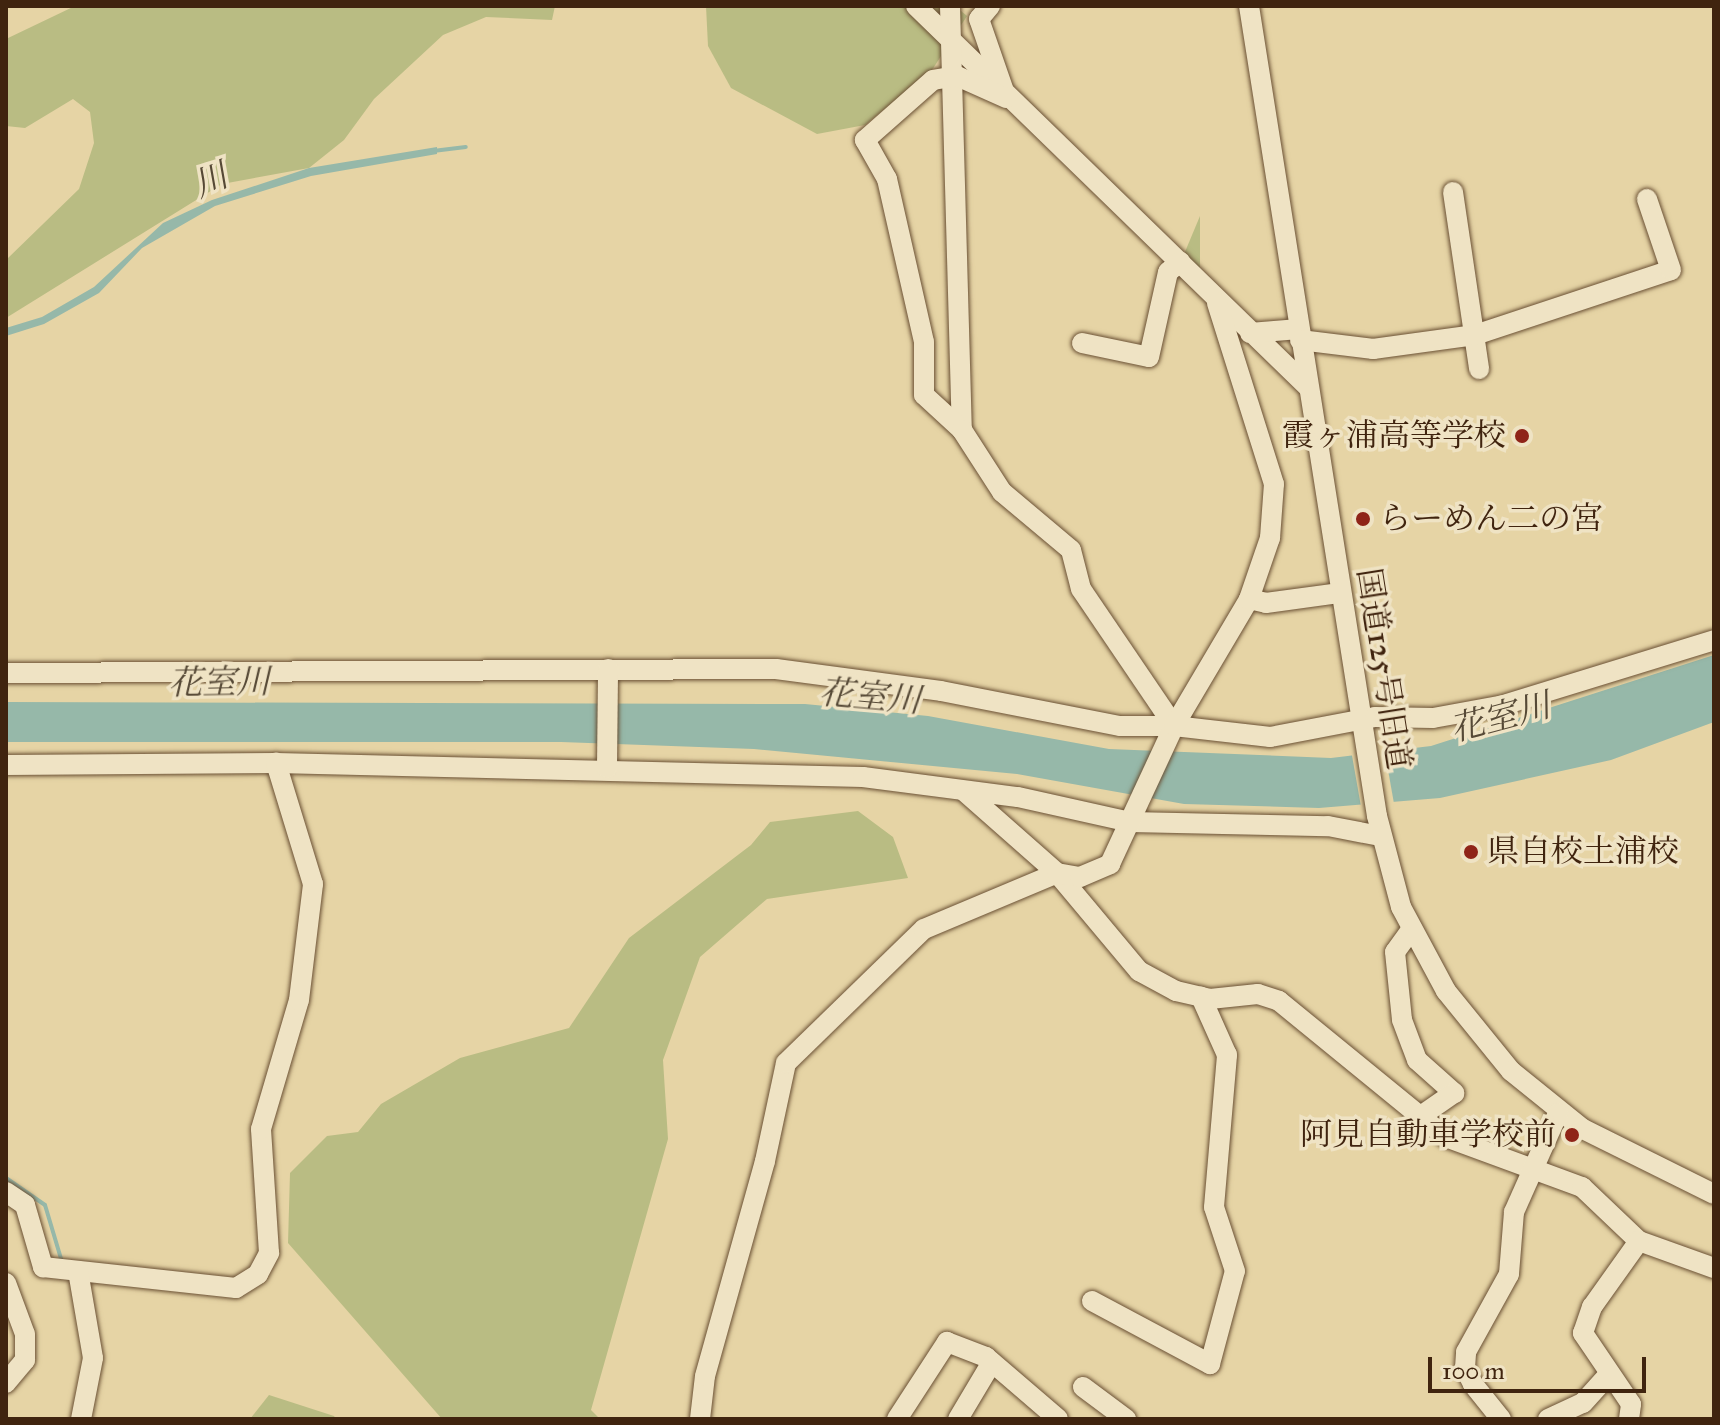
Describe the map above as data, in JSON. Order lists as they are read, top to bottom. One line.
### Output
{"streets":{"street":["国道125号旧道"]},"water":["川","花室川"],"places":["霞ヶ浦高等学校","らーめん二の宮","県自校土浦校","阿見自動車学校前"],"scale_bar":"100 m"}
